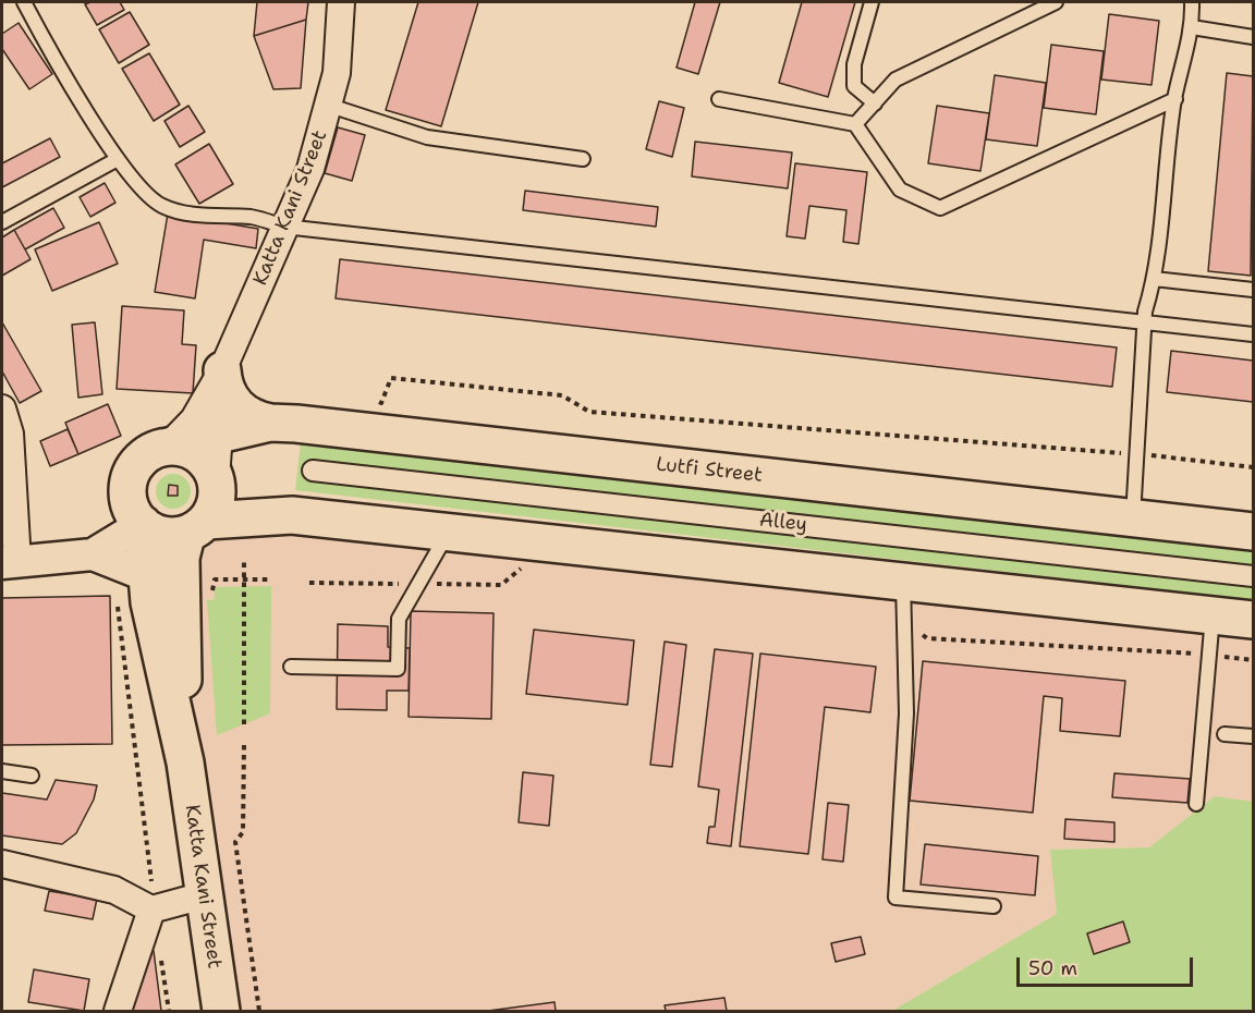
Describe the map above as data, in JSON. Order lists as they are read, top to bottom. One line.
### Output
{"streets":{"main road":["Katta Kani Street","Lutfi Street"],"street":["Alley"]},"crossings":[["Katta Kani Street","Lutfi Street"]],"scale_bar":"50 m"}
